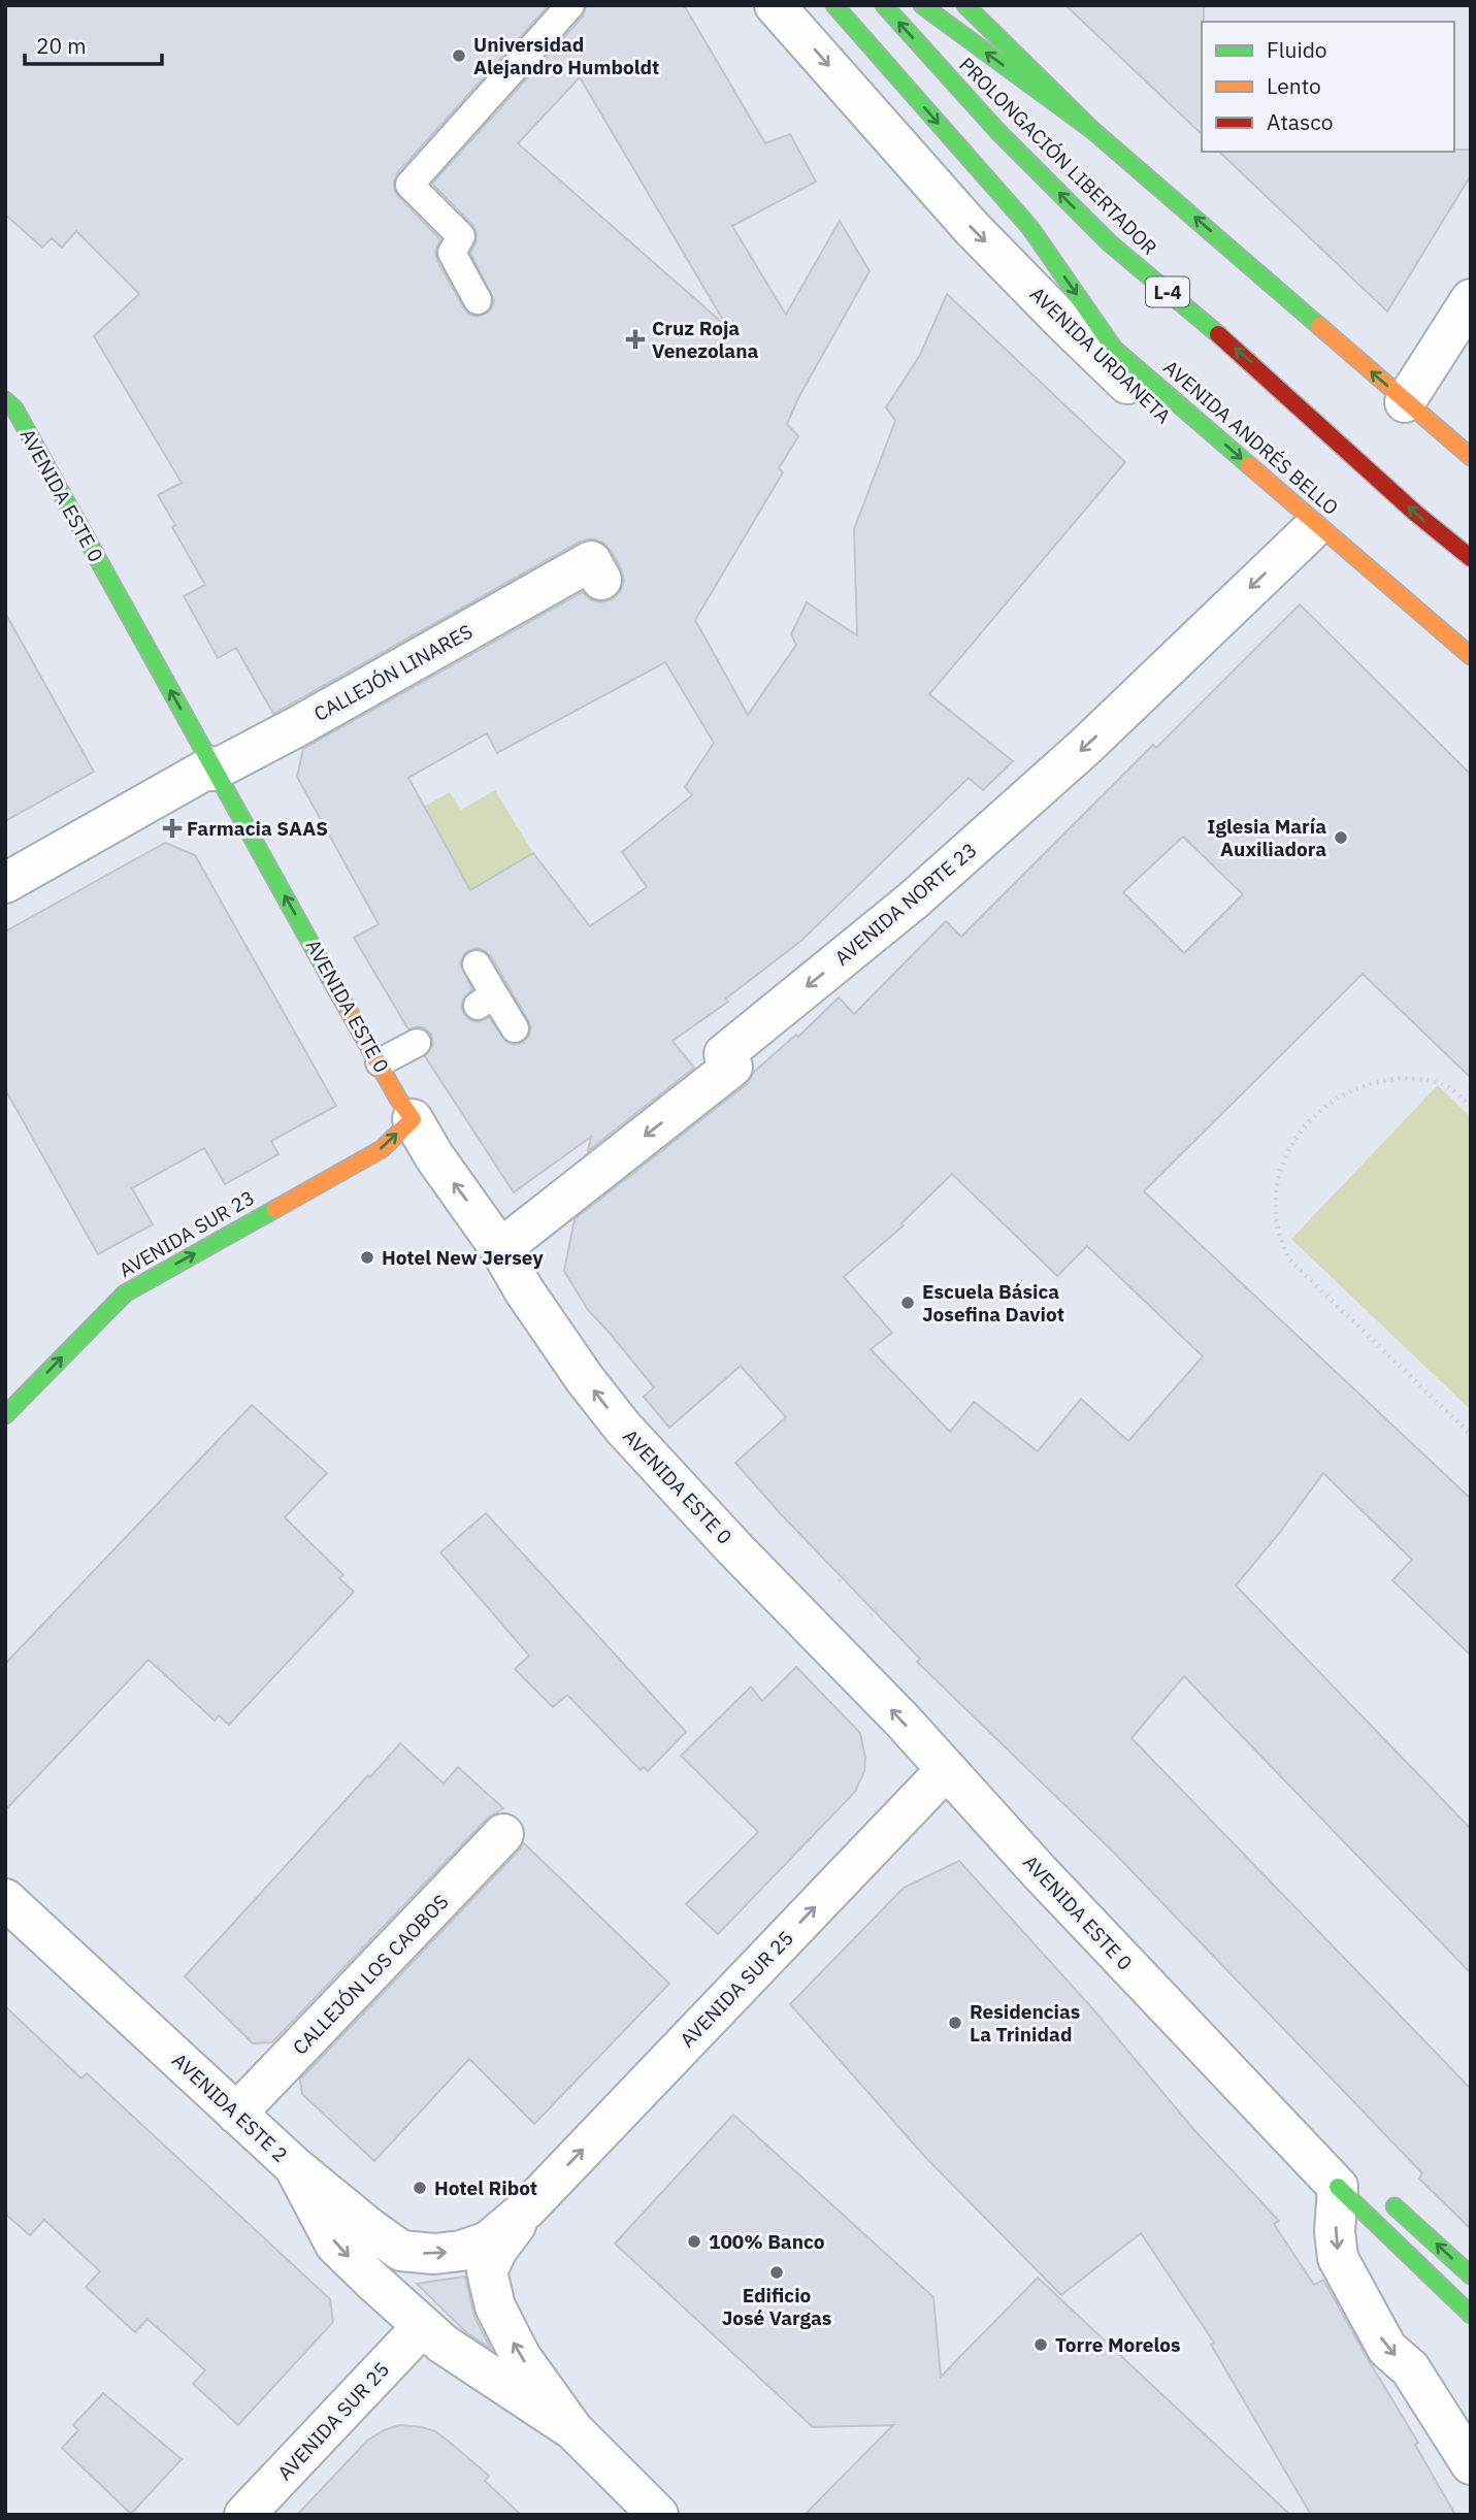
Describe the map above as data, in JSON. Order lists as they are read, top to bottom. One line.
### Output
{"streets":{"main road":["PROLONGACIÓN LIBERTADOR","L-4","AVENIDA ANDRÉS BELLO","AVENIDA ESTE 0","AVENIDA SUR 23"],"street":["AVENIDA URDANETA","CALLEJÓN LINARES","AVENIDA NORTE 23","CALLEJÓN LOS CAOBOS","AVENIDA SUR 25","AVENIDA ESTE 2"]},"crossings":[["AVENIDA URDANETA","AVENIDA ANDRÉS BELLO"],["AVENIDA URDANETA","AVENIDA NORTE 23"],["AVENIDA ESTE 0","CALLEJÓN LINARES"],["AVENIDA ESTE 0","AVENIDA NORTE 23"],["AVENIDA ESTE 0","AVENIDA SUR 23"],["AVENIDA ESTE 0","AVENIDA SUR 25"],["CALLEJÓN LOS CAOBOS","AVENIDA ESTE 2"],["AVENIDA SUR 25","AVENIDA ESTE 2"]],"one_way":["AVENIDA URDANETA","AVENIDA ESTE 0","AVENIDA NORTE 23","AVENIDA SUR 23"],"places":{"other":["Universidad Alejandro Humboldt","Iglesia María Auxiliadora","Hotel New Jersey","Escuela Básica Josefina Daviot","Residencias La Trinidad","Hotel Ribot","100% Banco","Edificio José Vargas","Torre Morelos"],"health":["Cruz Roja Venezolana","Farmacia SAAS"]},"legend":["Fluido","Lento","Atasco"],"scale_bar":"20 m"}
